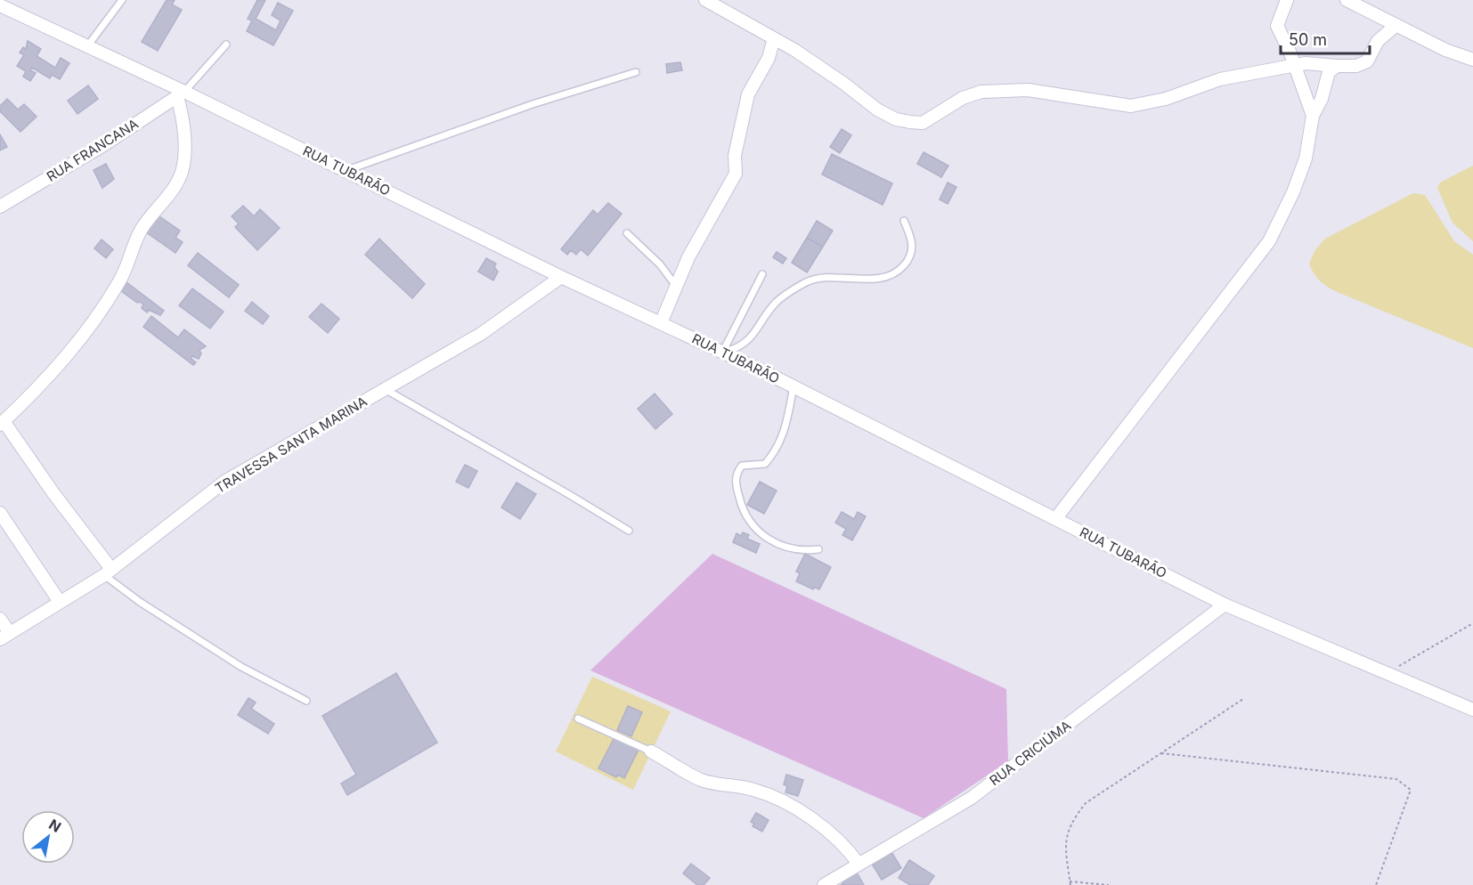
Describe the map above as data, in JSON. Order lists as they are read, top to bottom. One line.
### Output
{"streets":{"street":["RUA FRANCANA","RUA TUBARÃO","TRAVESSA SANTA MARINA","RUA CRICIÚMA"]},"crossings":[["RUA FRANCANA","RUA TUBARÃO"],["RUA TUBARÃO","TRAVESSA SANTA MARINA"],["RUA TUBARÃO","RUA CRICIÚMA"]],"scale_bar":"50 m","north":"top right"}
